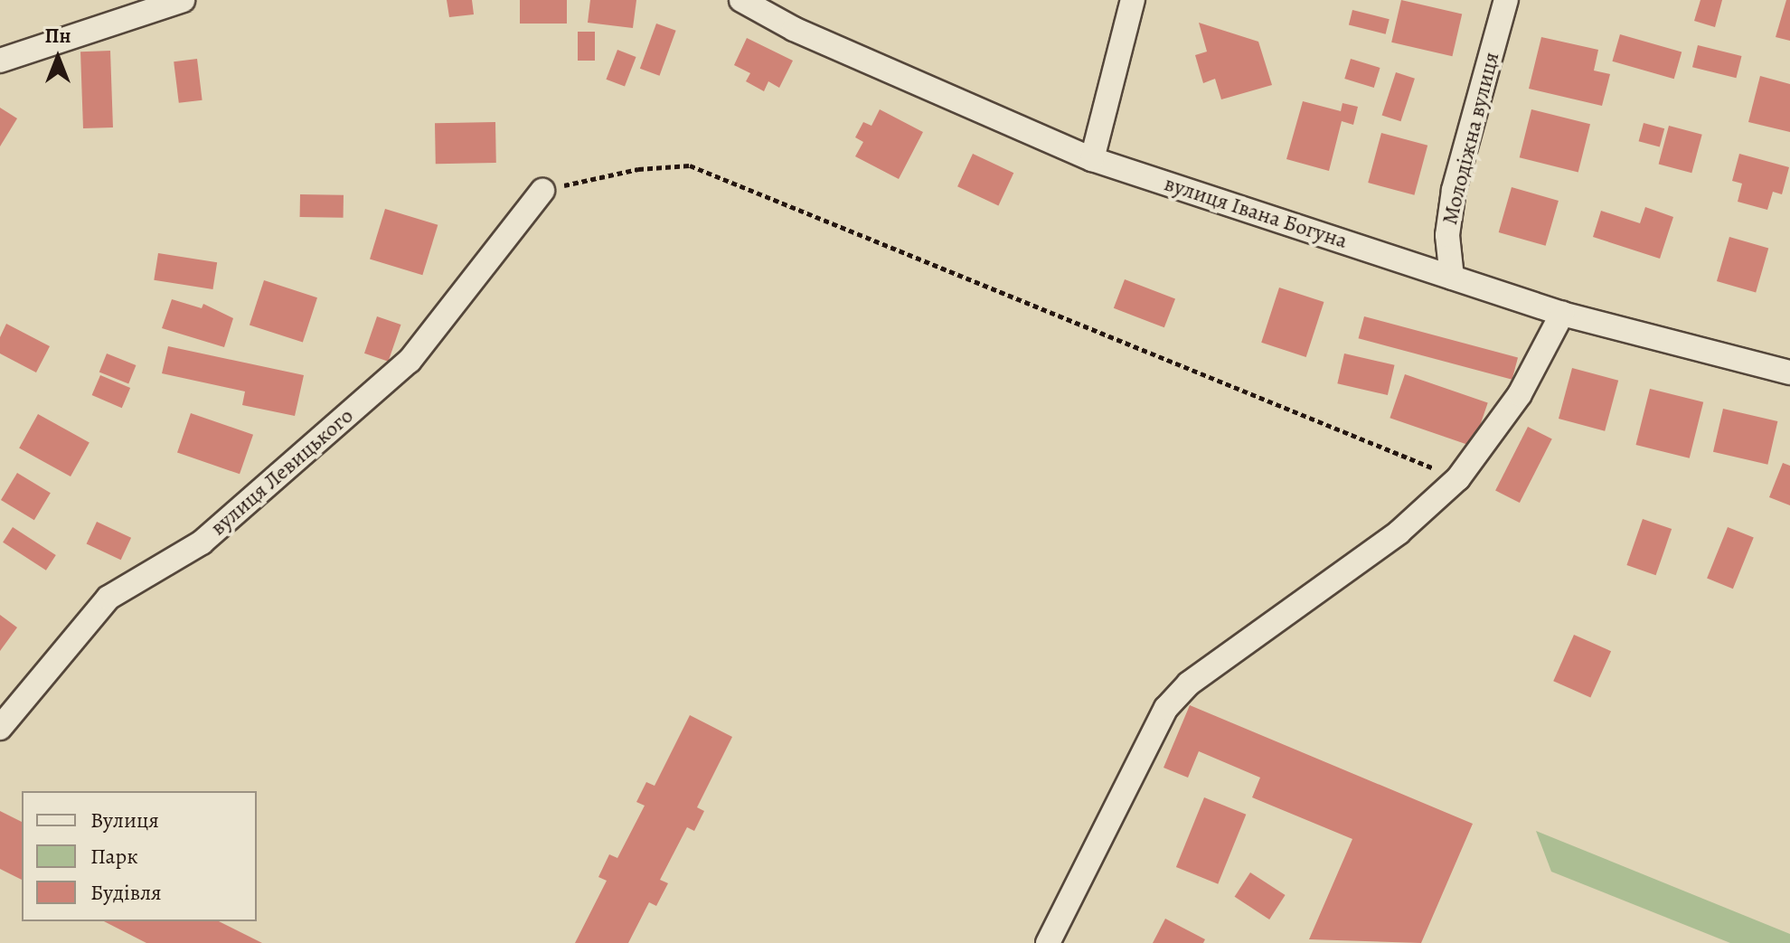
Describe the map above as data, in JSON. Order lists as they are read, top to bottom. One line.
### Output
{"streets":{"street":["Молодіжна вулиця","вулиця Івана Богуна","вулиця Левицького"]},"crossings":[["Молодіжна вулиця","вулиця Івана Богуна"]],"legend":["Вулиця","Парк","Будівля"],"north":"top"}
